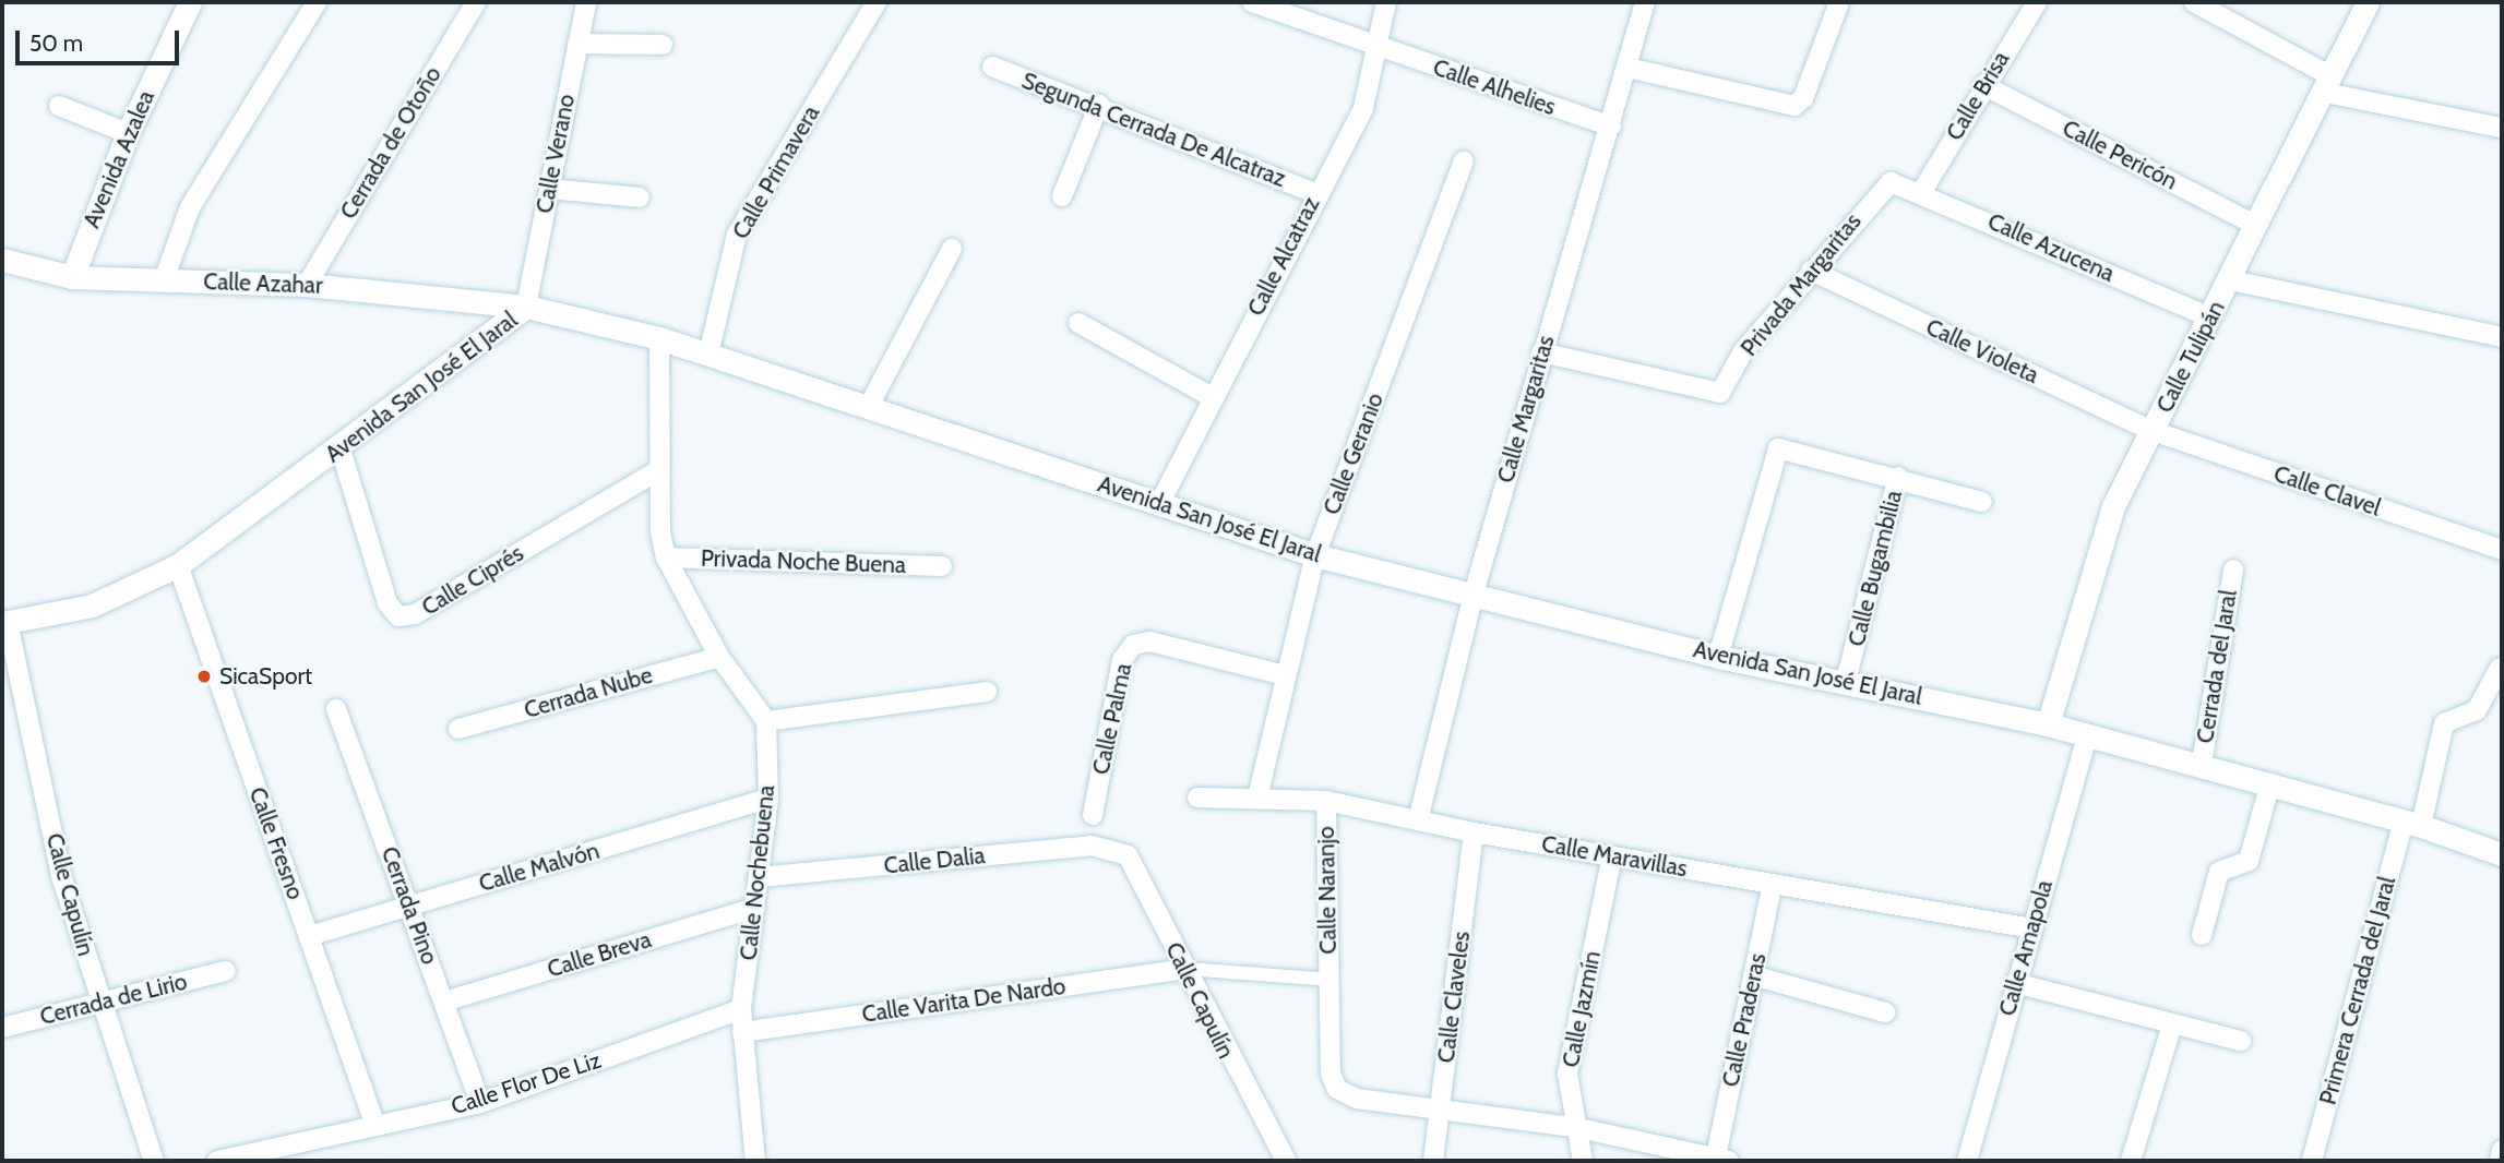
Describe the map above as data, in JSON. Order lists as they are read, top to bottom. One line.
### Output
{"streets":{"street":["Calle Alhelies","Calle Brisa","Segunda Cerrada De Alcatraz","Cerrada de Otoño","Calle Verano","Calle Pericón","Avenida Azalea","Calle Primavera","Calle Azucena","Calle Alcatraz","Calle Azahar","Privada Margaritas","Calle Violeta","Calle Tulipán","Avenida San José El Jaral","Calle Margaritas","Calle Geranio","Calle Clavel","Privada Noche Buena","Calle Bugambilia","Calle Ciprés","Cerrada del Jaral","Cerrada Nube","Calle Palma","Calle Fresno","Calle Maravillas","Calle Dalia","Calle Malvón","Calle Nochebuena","Calle Naranjo","Calle Capulín","Cerrada Pino","Calle Amapola","Calle Breva","Primera Cerrada del Jaral","Calle Claveles","Cerrada de Lirio","Calle Varita De Nardo","Calle Jazmín","Calle Praderas","Calle Flor De Liz"]},"crossings":[["Calle Alhelies","Calle Alcatraz"],["Calle Alhelies","Calle Margaritas"],["Calle Brisa","Calle Pericón"],["Calle Brisa","Calle Azucena"],["Segunda Cerrada De Alcatraz","Calle Alcatraz"],["Cerrada de Otoño","Calle Azahar"],["Calle Verano","Calle Azahar"],["Calle Verano","Avenida San José El Jaral"],["Calle Pericón","Calle Tulipán"],["Avenida Azalea","Calle Azahar"],["Calle Primavera","Avenida San José El Jaral"],["Calle Azucena","Privada Margaritas"],["Calle Azucena","Calle Tulipán"],["Calle Alcatraz","Avenida San José El Jaral"],["Calle Azahar","Avenida San José El Jaral"],["Privada Margaritas","Calle Violeta"],["Privada Margaritas","Calle Margaritas"],["Calle Violeta","Calle Tulipán"],["Calle Violeta","Calle Clavel"],["Calle Tulipán","Avenida San José El Jaral"],["Calle Tulipán","Calle Clavel"],["Avenida San José El Jaral","Calle Margaritas"],["Avenida San José El Jaral","Calle Geranio"],["Avenida San José El Jaral","Calle Bugambilia"],["Avenida San José El Jaral","Calle Ciprés"],["Avenida San José El Jaral","Cerrada del Jaral"],["Avenida San José El Jaral","Calle Fresno"],["Avenida San José El Jaral","Calle Capulín"],["Avenida San José El Jaral","Calle Amapola"],["Avenida San José El Jaral","Primera Cerrada del Jaral"],["Calle Margaritas","Calle Maravillas"],["Calle Geranio","Calle Palma"],["Calle Geranio","Calle Maravillas"],["Calle Fresno","Calle Malvón"],["Calle Fresno","Calle Flor De Liz"],["Calle Maravillas","Calle Naranjo"],["Calle Maravillas","Calle Amapola"],["Calle Maravillas","Calle Claveles"],["Calle Maravillas","Calle Jazmín"],["Calle Maravillas","Calle Praderas"],["Calle Dalia","Calle Nochebuena"],["Calle Dalia","Calle Capulín"],["Calle Malvón","Calle Nochebuena"],["Calle Malvón","Cerrada Pino"],["Calle Nochebuena","Calle Breva"],["Calle Nochebuena","Calle Varita De Nardo"],["Calle Nochebuena","Calle Flor De Liz"],["Calle Naranjo","Calle Capulín"],["Calle Naranjo","Calle Claveles"],["Calle Naranjo","Calle Varita De Nardo"],["Calle Capulín","Cerrada de Lirio"],["Calle Capulín","Calle Varita De Nardo"],["Cerrada Pino","Calle Breva"],["Cerrada Pino","Calle Flor De Liz"]],"places":["SicaSport"],"scale_bar":"50 m"}
